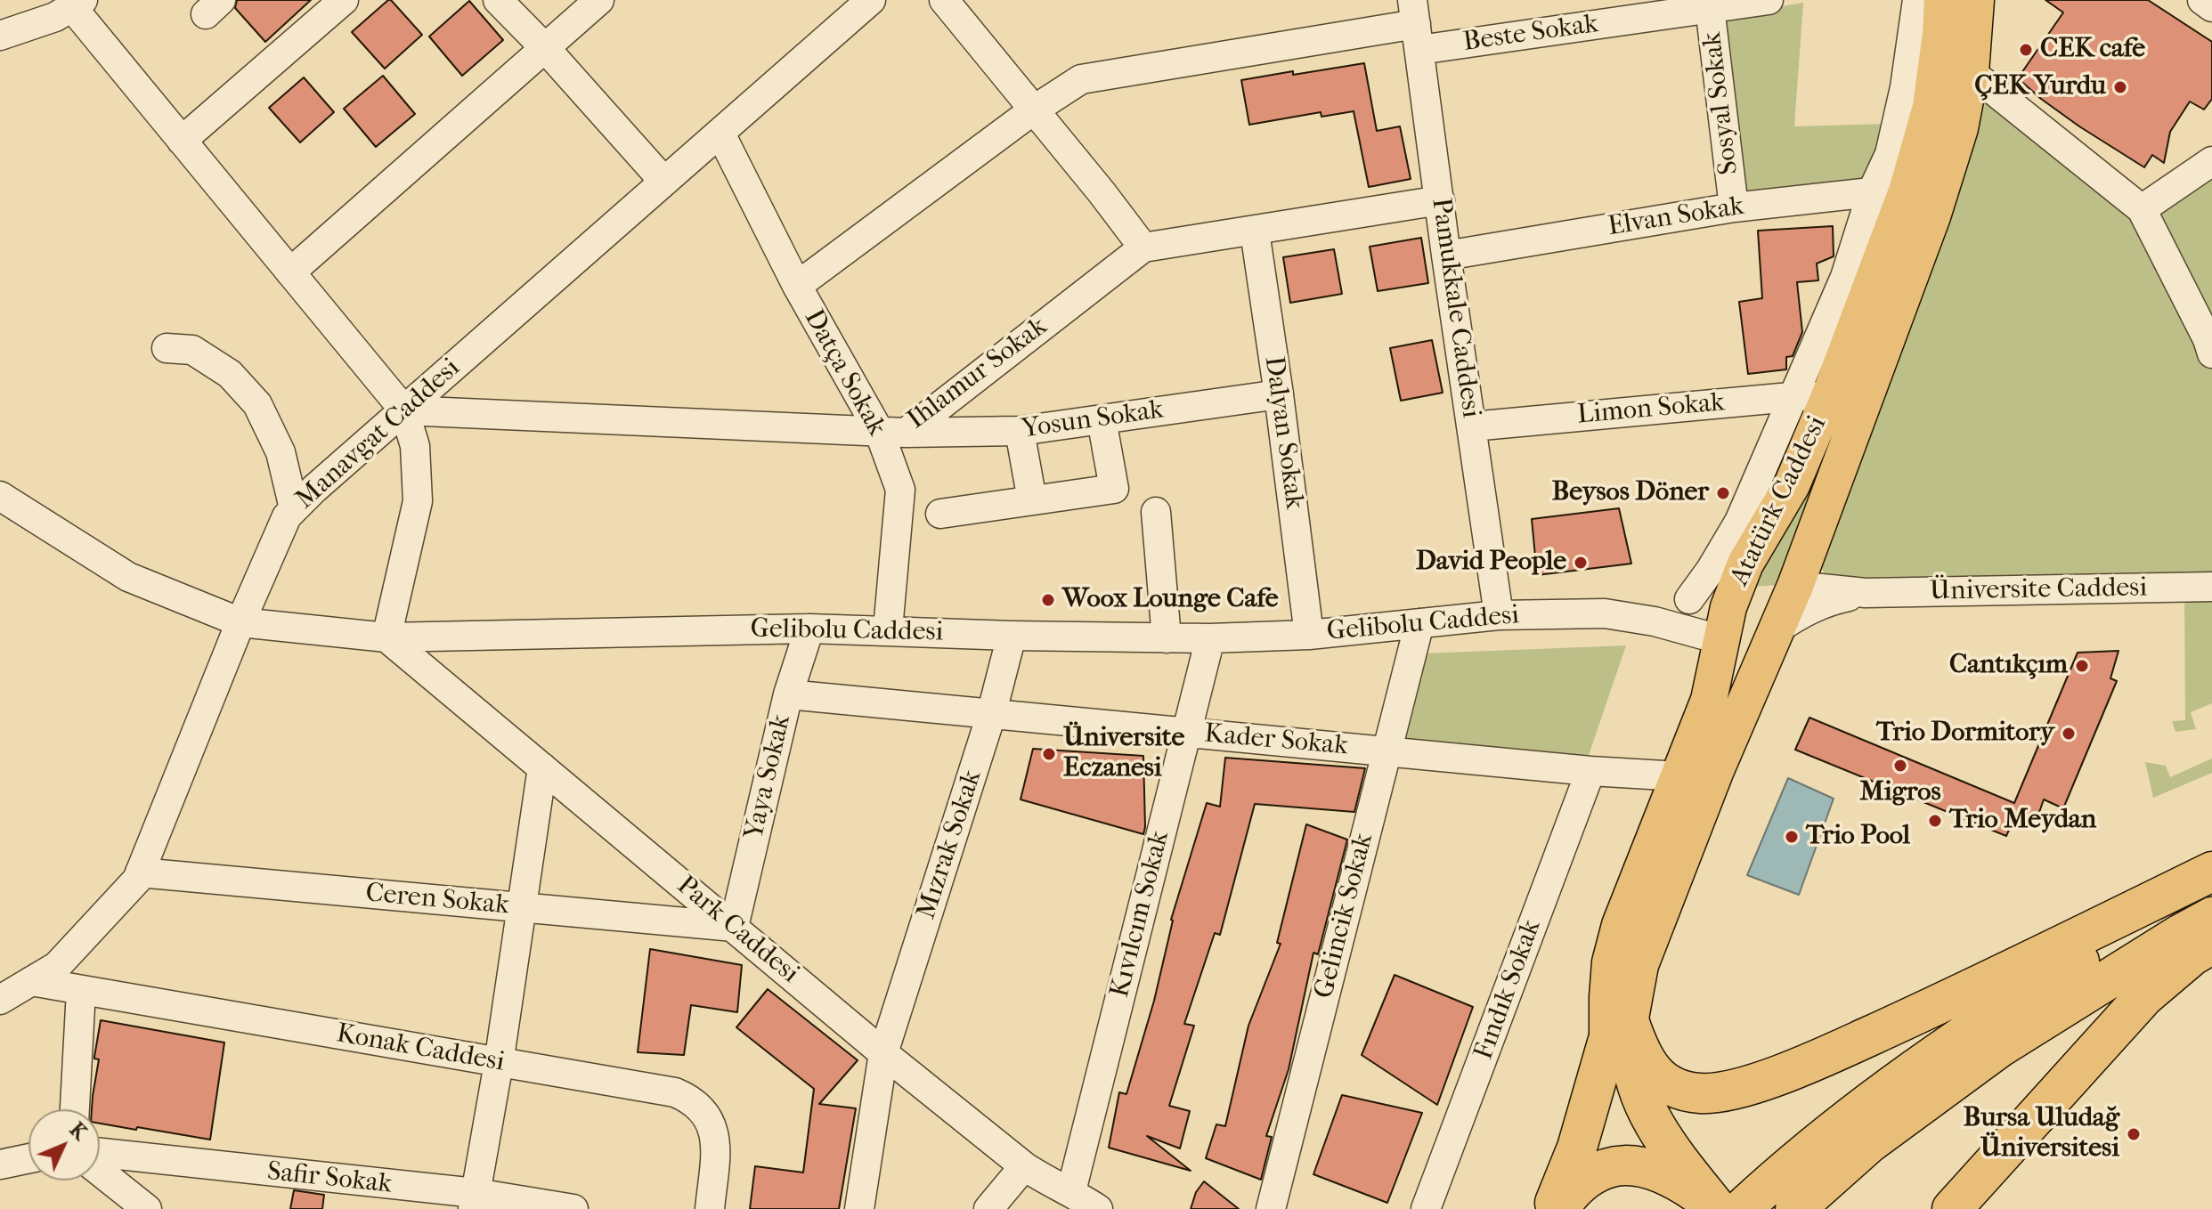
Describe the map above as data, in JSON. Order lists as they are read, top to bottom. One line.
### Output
{"streets":{"main road":["Atatürk Caddesi"],"street":["Beste Sokak","Sosyal Sokak","Elvan Sokak","Pamukkale Caddesi","Datça Sokak","Ihlamur Sokak","Limon Sokak","Yosun Sokak","Dalyan Sokak","Manavgat Caddesi","Üniversite Caddesi","Gelibolu Caddesi","Kader Sokak","Yaya Sokak","Mızrak Sokak","Ceren Sokak","Kıvılcım Sokak","Gelincik Sokak","Park Caddesi","Fındık Sokak","Konak Caddesi","Safir Sokak"]},"crossings":[["Beste Sokak","Sosyal Sokak"],["Beste Sokak","Pamukkale Caddesi"],["Beste Sokak","Datça Sokak"],["Sosyal Sokak","Elvan Sokak"],["Elvan Sokak","Pamukkale Caddesi"],["Elvan Sokak","Atatürk Caddesi"],["Pamukkale Caddesi","Ihlamur Sokak"],["Pamukkale Caddesi","Limon Sokak"],["Pamukkale Caddesi","Gelibolu Caddesi"],["Datça Sokak","Ihlamur Sokak"],["Datça Sokak","Yosun Sokak"],["Datça Sokak","Manavgat Caddesi"],["Datça Sokak","Gelibolu Caddesi"],["Ihlamur Sokak","Yosun Sokak"],["Ihlamur Sokak","Dalyan Sokak"],["Ihlamur Sokak","Manavgat Caddesi"],["Limon Sokak","Atatürk Caddesi"],["Yosun Sokak","Dalyan Sokak"],["Dalyan Sokak","Gelibolu Caddesi"],["Manavgat Caddesi","Gelibolu Caddesi"],["Manavgat Caddesi","Ceren Sokak"],["Manavgat Caddesi","Konak Caddesi"],["Atatürk Caddesi","Gelibolu Caddesi"],["Atatürk Caddesi","Kader Sokak"],["Gelibolu Caddesi","Yaya Sokak"],["Gelibolu Caddesi","Mızrak Sokak"],["Gelibolu Caddesi","Kıvılcım Sokak"],["Gelibolu Caddesi","Gelincik Sokak"],["Gelibolu Caddesi","Park Caddesi"],["Kader Sokak","Yaya Sokak"],["Kader Sokak","Mızrak Sokak"],["Kader Sokak","Kıvılcım Sokak"],["Kader Sokak","Gelincik Sokak"],["Kader Sokak","Fındık Sokak"],["Yaya Sokak","Ceren Sokak"],["Yaya Sokak","Park Caddesi"],["Mızrak Sokak","Park Caddesi"],["Ceren Sokak","Park Caddesi"],["Kıvılcım Sokak","Park Caddesi"]],"places":["CEK cafe","ÇEK Yurdu","Beysos Döner","David People","Woox Lounge Cafe","Cantıkçım","Trio Dormitory","Üniversite Eczanesi","Migros","Trio Meydan","Trio Pool","Bursa Uludağ Üniversitesi"],"north":"top right"}
